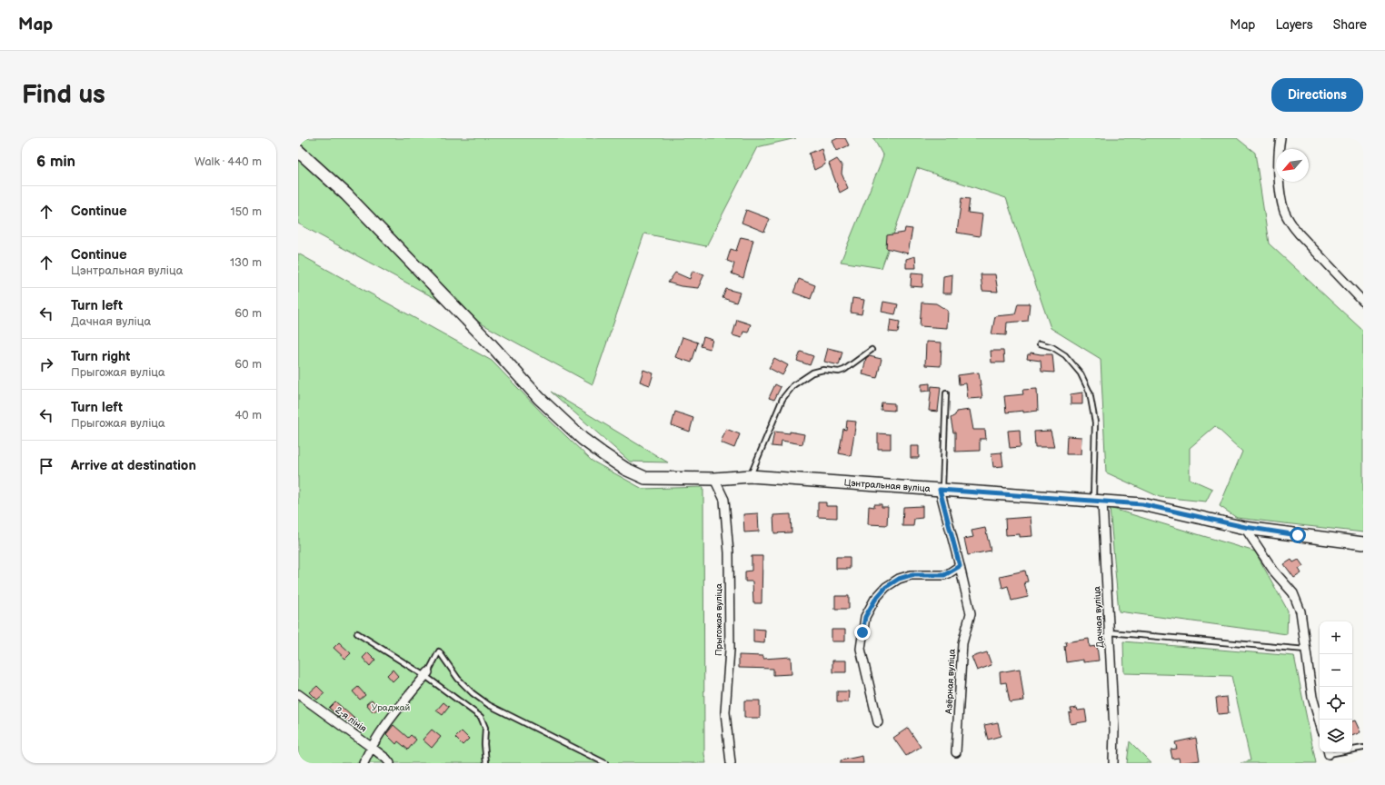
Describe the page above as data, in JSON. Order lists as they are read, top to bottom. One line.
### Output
{"streets":{"street":["Цэнтральная вуліца","Дачная вуліца","Прыгожая вуліца","Азёрная вуліца","2-я лінія"]},"crossings":[["Цэнтральная вуліца","Дачная вуліца"],["Цэнтральная вуліца","Прыгожая вуліца"]],"parks":["Ураджай"],"north":"bottom left","page":{"header":"Map","nav":["Map","Layers","Share"],"buttons":"Directions","title":"Find us","heading":["6 min","Walk · 440 m"],"list":[["Continue","150 m"],["Continue","Цэнтральная вуліца","130 m"],["Turn left","Дачная вуліца","60 m"],["Turn right","Прыгожая вуліца","60 m"],["Turn left","Прыгожая вуліца","40 m"],"Arrive at destination"],"map_buttons":["+","−"]}}
